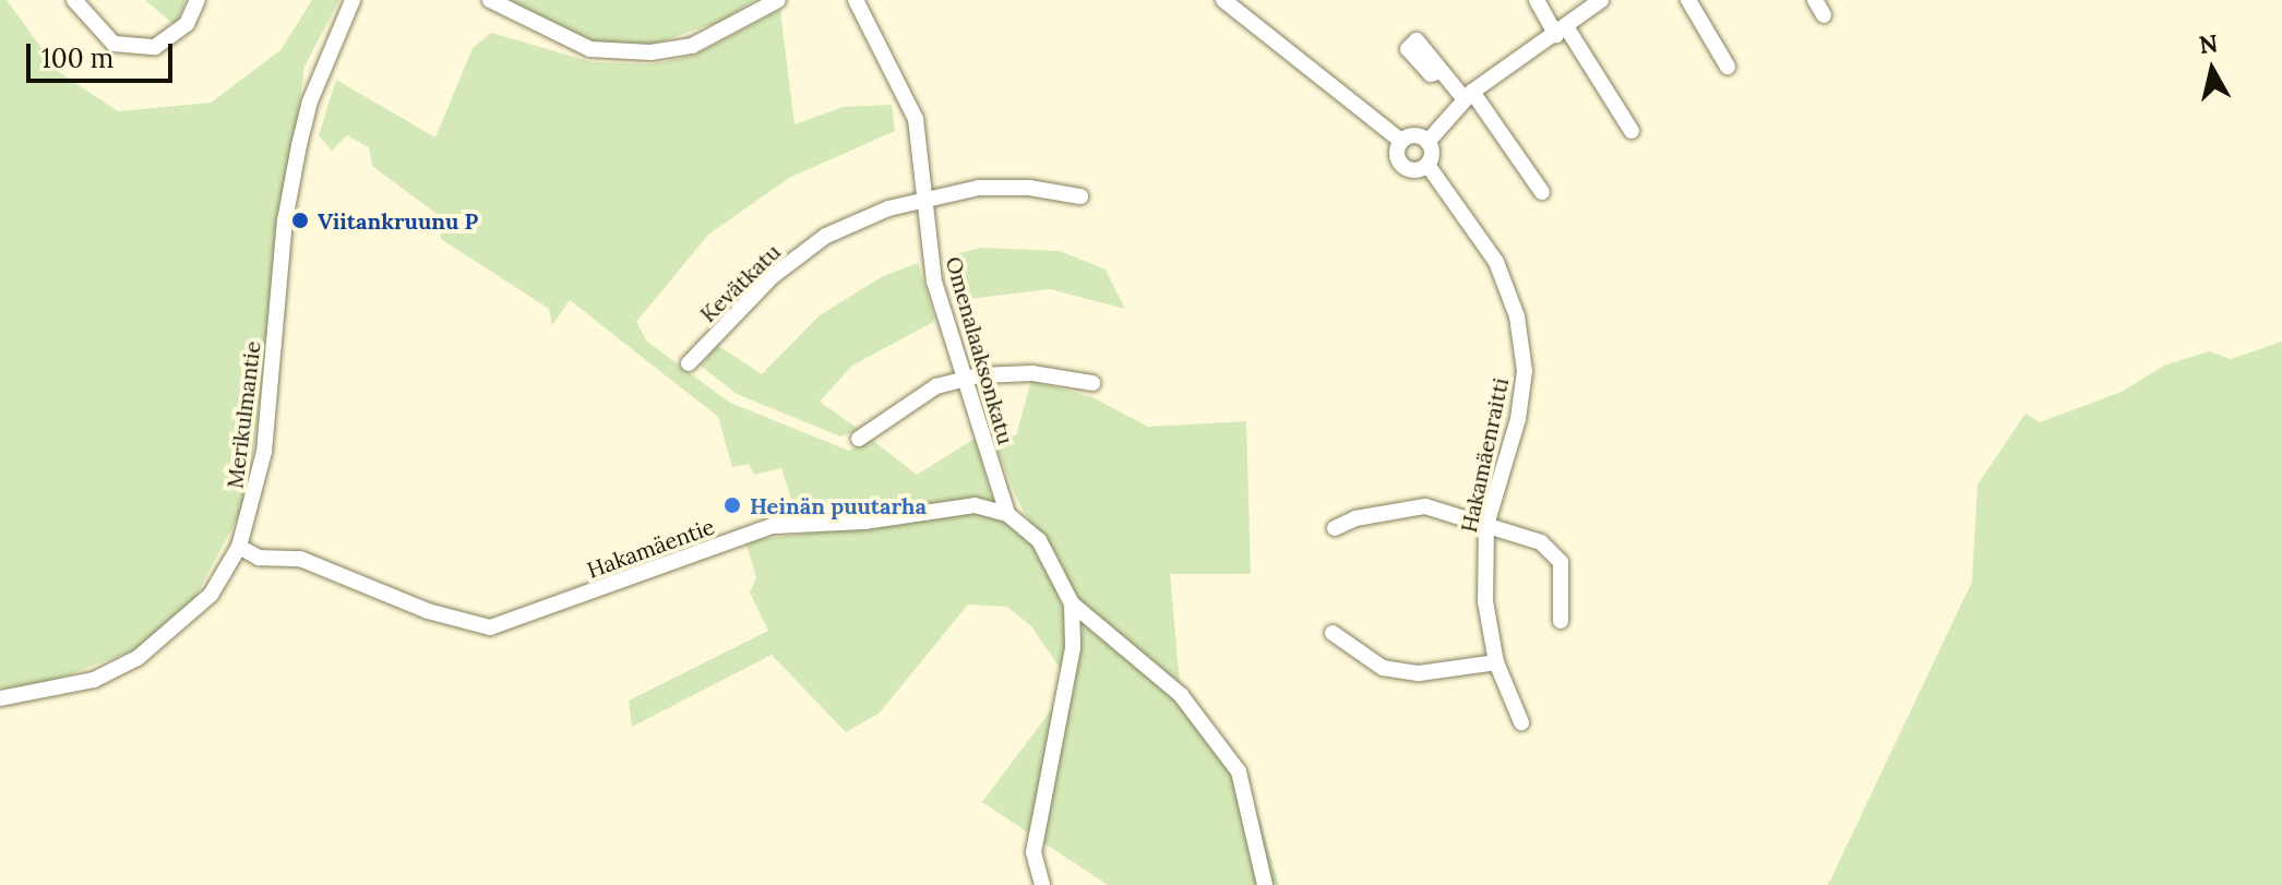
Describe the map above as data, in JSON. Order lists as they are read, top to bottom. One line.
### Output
{"streets":{"street":["Kevätkatu","Omenalaaksonkatu","Merikulmantie","Hakamäenraitti","Hakamäentie"]},"crossings":[["Kevätkatu","Omenalaaksonkatu"],["Omenalaaksonkatu","Hakamäentie"],["Merikulmantie","Hakamäentie"]],"places":["Viitankruunu P","Heinän puutarha"],"scale_bar":"100 m","north":"top"}
